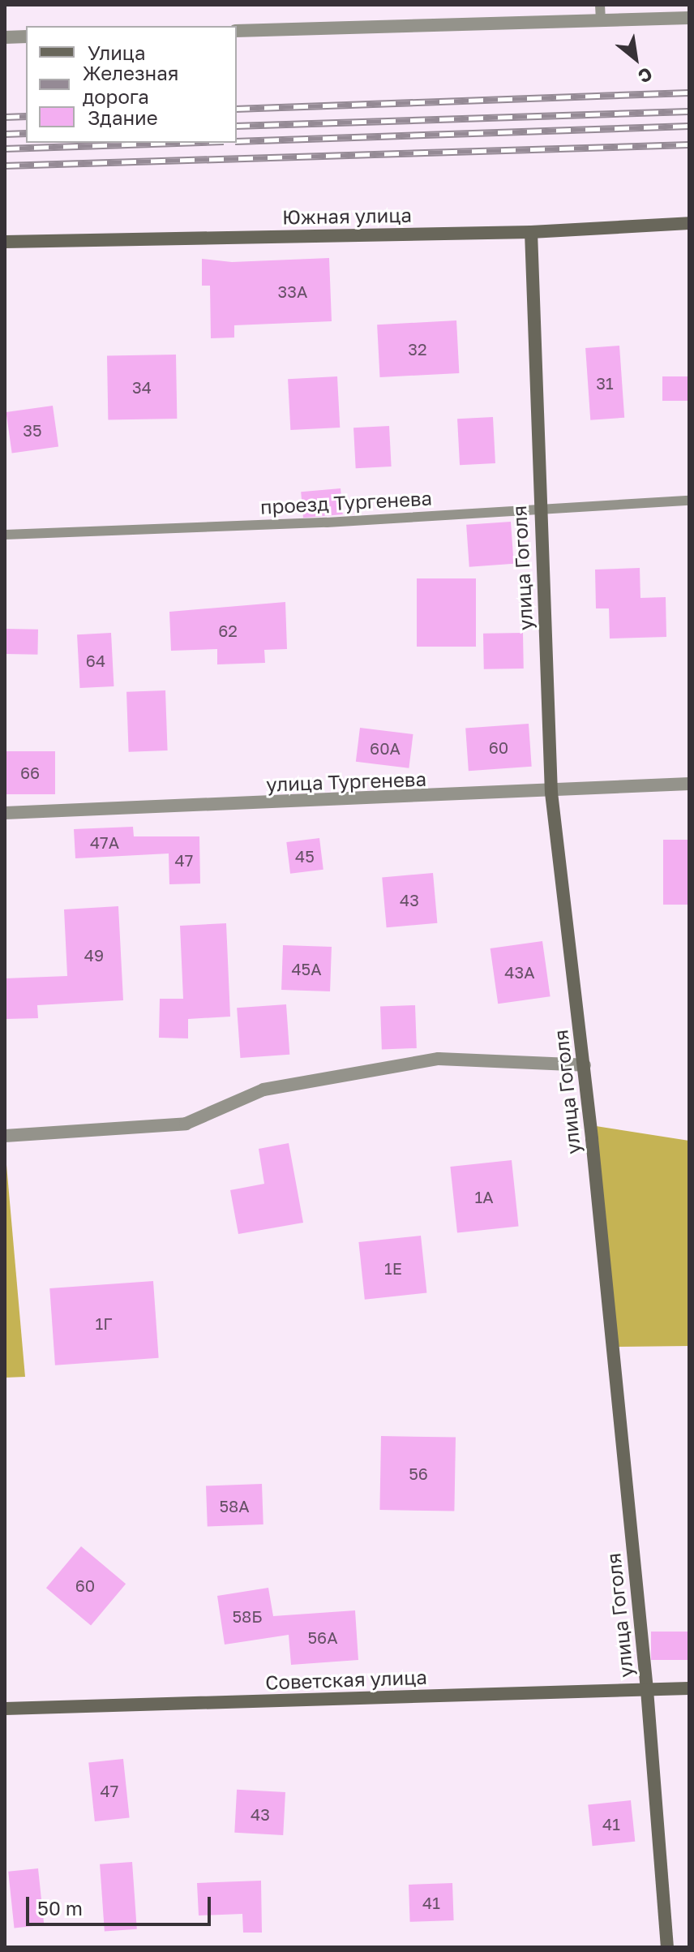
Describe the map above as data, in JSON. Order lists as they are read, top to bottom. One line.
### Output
{"streets":{"street":["Южная улица","улица Гоголя","улица Тургенева","Советская улица"],"lane":["проезд Тургенева"]},"crossings":[["Южная улица","улица Гоголя"],["проезд Тургенева","улица Гоголя"],["улица Гоголя","улица Тургенева"],["улица Гоголя","Советская улица"]],"house_numbers":["33А","32","31","34","35","62","64","60","60А","66","47А","45","47","43","49","45А","43А","1А","1Е","1Г","56","58А","60","58Б","56А","47","43","41","41"],"legend":["Улица","Железная дорога","Здание"],"scale_bar":"50 m","north":"bottom right"}
